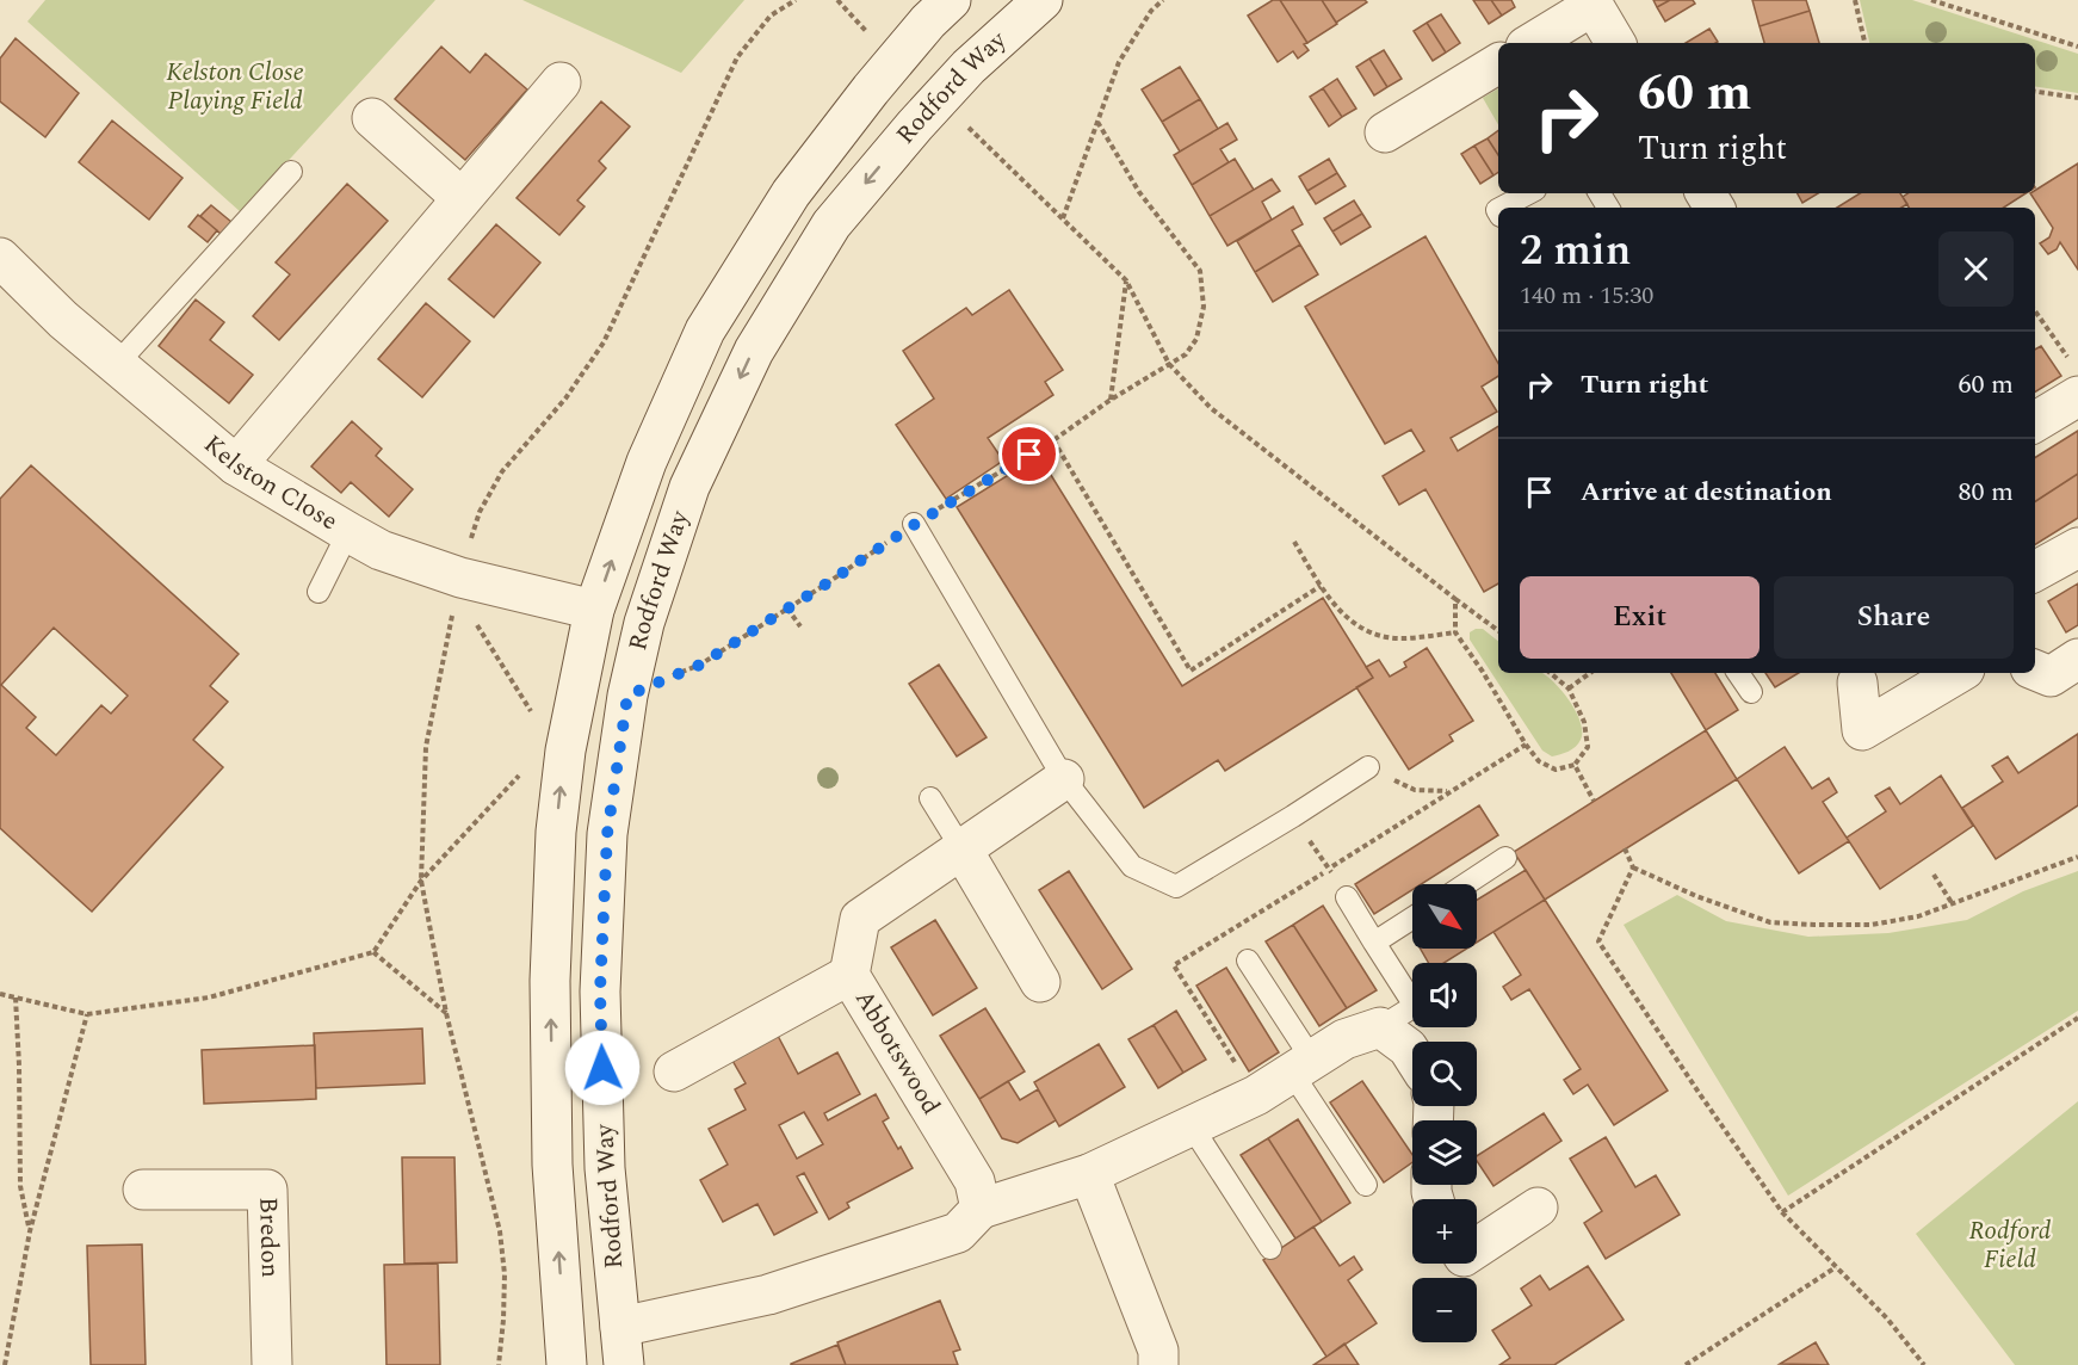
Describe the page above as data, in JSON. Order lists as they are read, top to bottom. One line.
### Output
{"streets":{"street":["Rodford Way","Kelston Close","Abbotswood","Bredon"]},"crossings":[["Rodford Way","Kelston Close"]],"parks":["Kelston Close Playing Field","Rodford Field"],"north":"bottom right","page":{"turn":["60 m","Turn right"],"heading":["2 min","140 m · 15:30"],"list":[{"name":"Turn right","value":"60 m"},{"name":"Arrive at destination","value":"80 m"}],"buttons":["Exit","Share"],"map_buttons":["+","−"]}}
